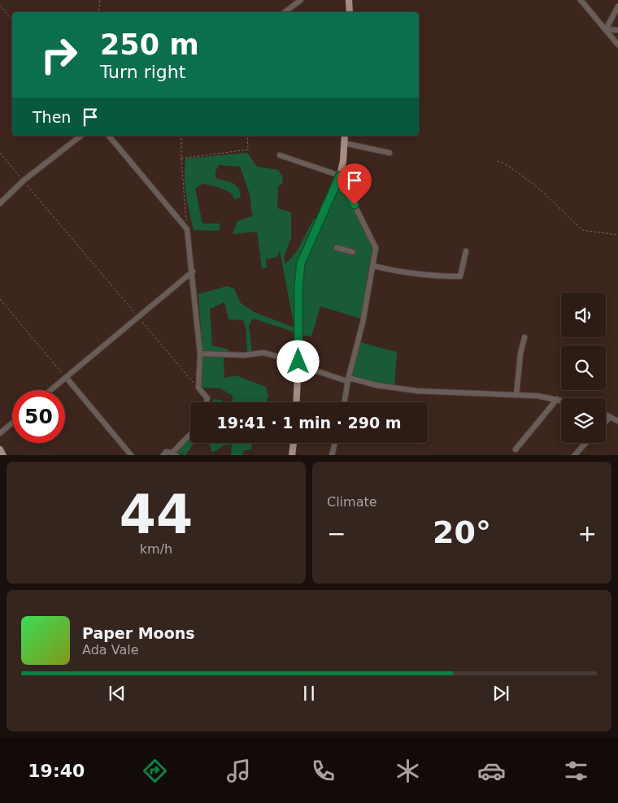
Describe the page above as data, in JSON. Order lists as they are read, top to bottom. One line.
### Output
{"page":{"turn":["250 m","Turn right"],"then":"Then","limit":"50","trip":"19:41 · 1 min · 290 m","tile":[["44","km/h"],"Climate"],"heat":["−","20°","+"],"song":["Paper Moons","Ada Vale"],"tabs":"19:40"}}
